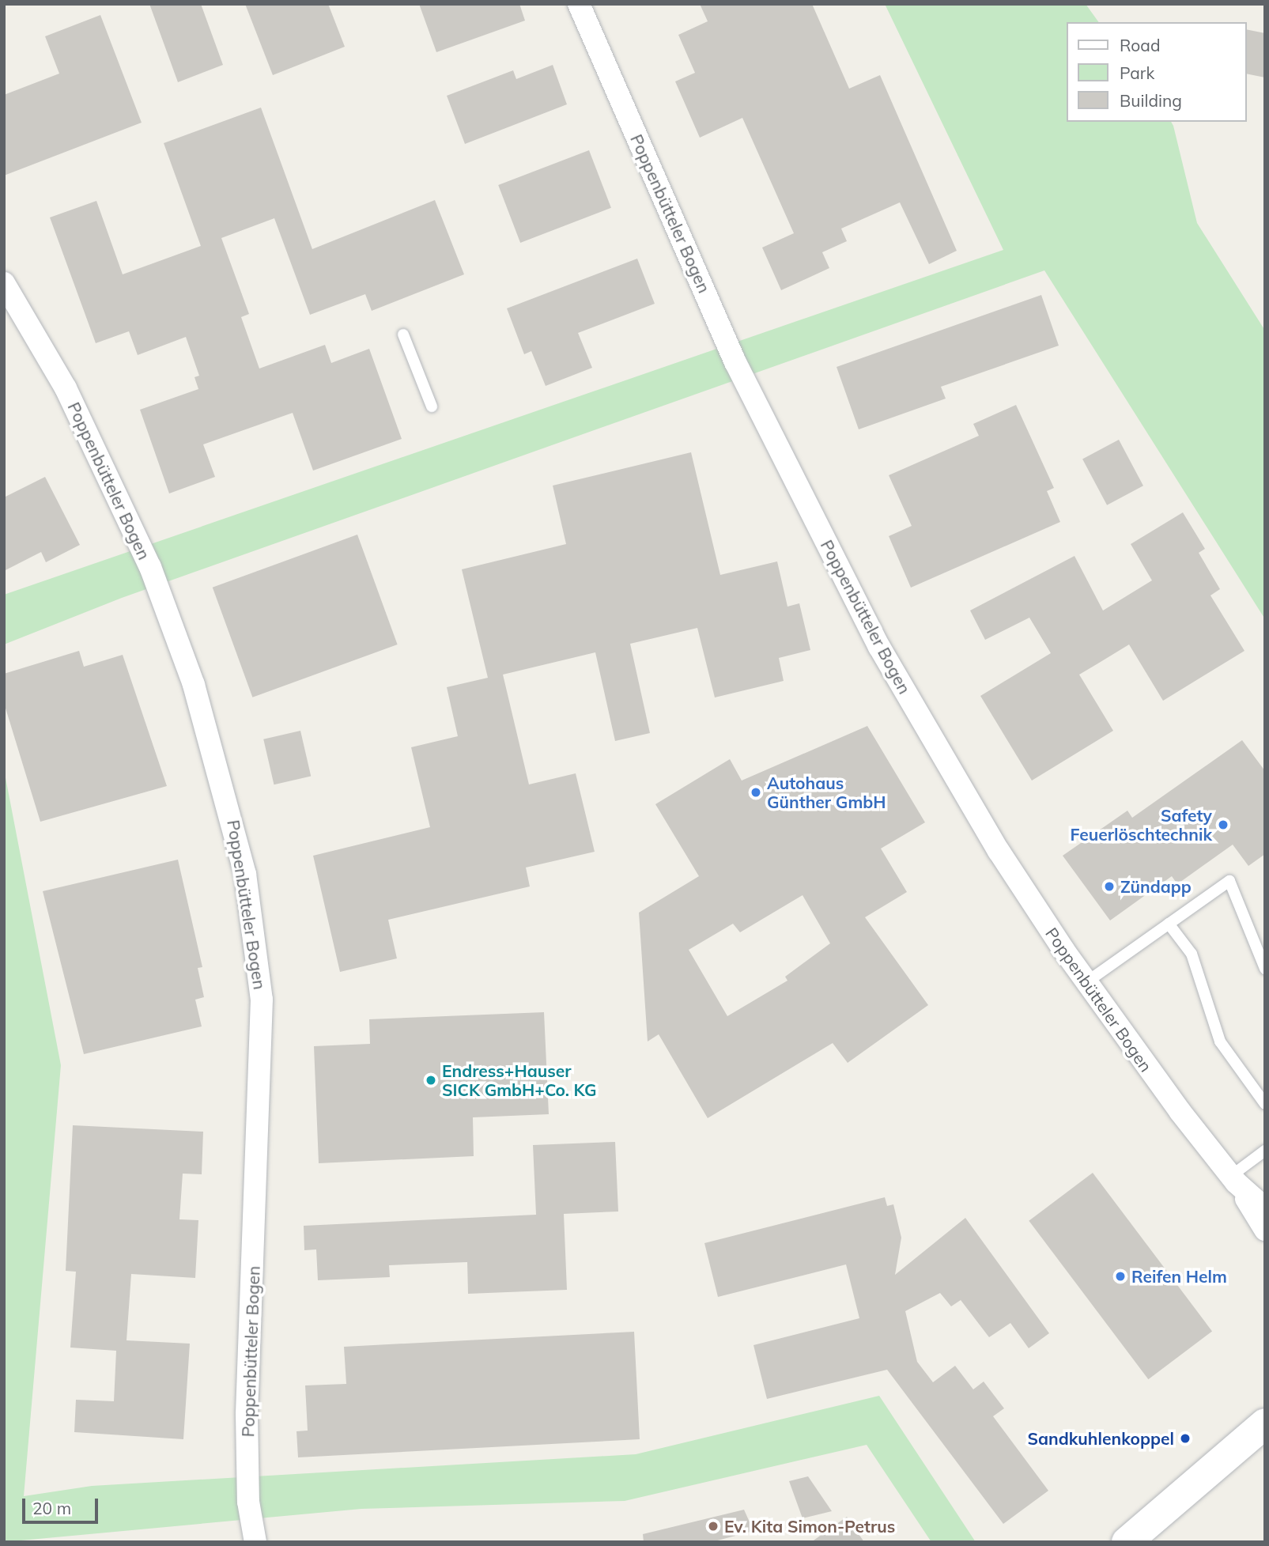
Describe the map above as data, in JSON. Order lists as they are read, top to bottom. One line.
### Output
{"streets":{"street":["Poppenbütteler Bogen"]},"places":["Autohaus Günther GmbH","Safety Feuerlöschtechnik","Zündapp","Endress+Hauser SICK GmbH+Co. KG","Reifen Helm","Sandkuhlenkoppel","Ev. Kita Simon-Petrus"],"legend":["Road","Park","Building"],"scale_bar":"20 m"}
